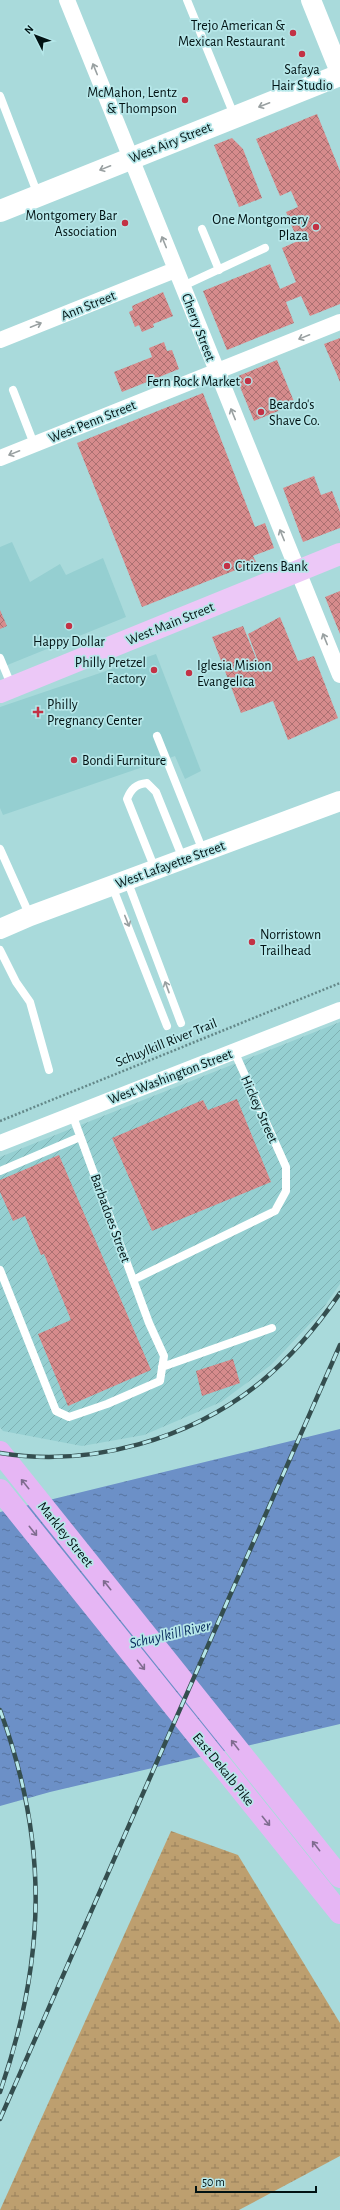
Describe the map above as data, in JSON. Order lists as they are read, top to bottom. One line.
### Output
{"streets":{"highway":["Markley Street","East Dekalb Pike"],"main road":["West Airy Street","West Main Street"],"street":["Ann Street","Cherry Street","West Penn Street","West Lafayette Street","West Washington Street"],"lane":["Hickey Street","Barbadoes Street"],"path":["Schuylkill River Trail"]},"crossings":[["West Airy Street","Cherry Street"],["Ann Street","Cherry Street"],["Cherry Street","West Penn Street"],["Cherry Street","West Main Street"],["West Washington Street","Hickey Street"],["West Washington Street","Barbadoes Street"],["Hickey Street","Barbadoes Street"],["Markley Street","East Dekalb Pike"]],"one_way":["West Airy Street","Ann Street","Cherry Street","West Penn Street"],"water":["Schuylkill River"],"places":{"other":["Trejo American & Mexican Restaurant","Safaya Hair Studio","McMahon, Lentz & Thompson","Montgomery Bar Association","One Montgomery Plaza","Fern Rock Market","Beardo's Shave Co.","Citizens Bank","Happy Dollar","Philly Pretzel Factory","Iglesia Mision Evangelica","Bondi Furniture","Norristown Trailhead"],"health":["Philly Pregnancy Center"]},"scale_bar":"50 m","north":"top left"}
